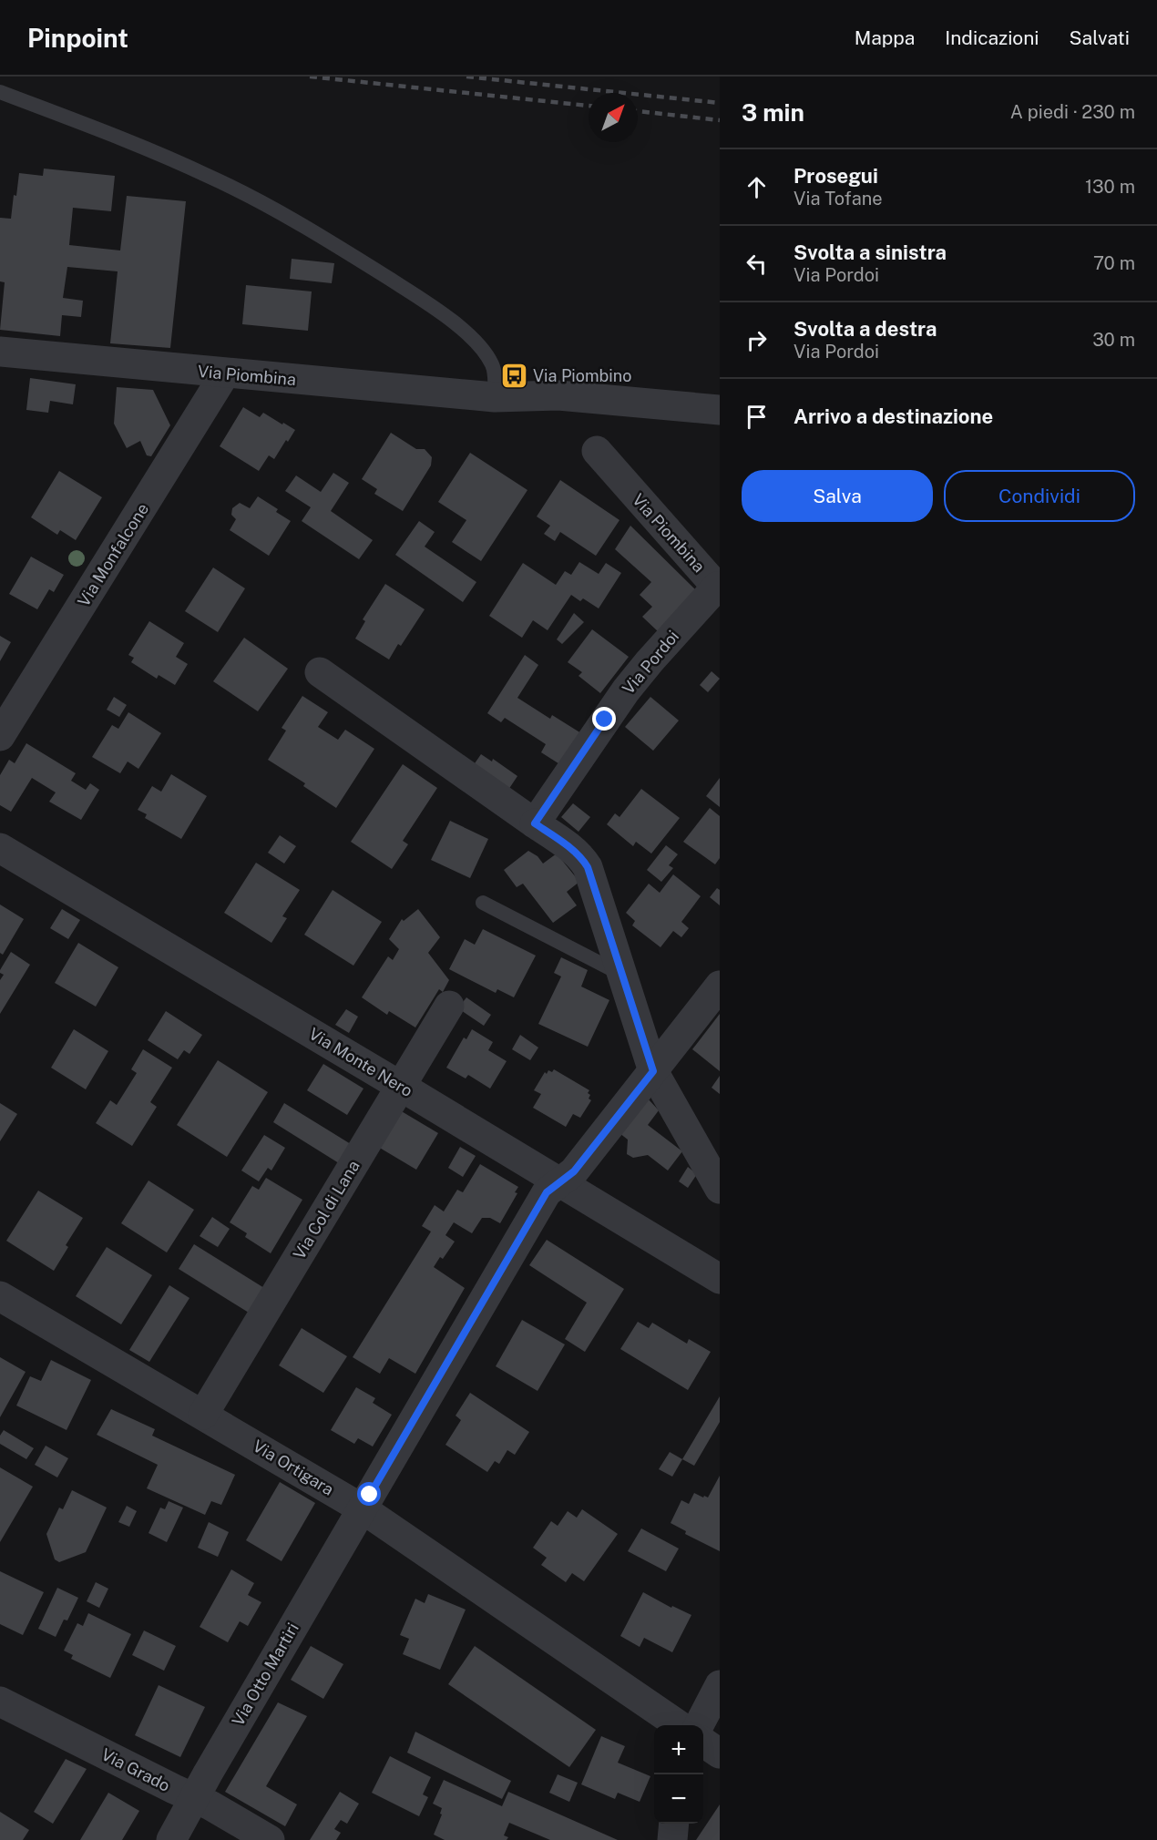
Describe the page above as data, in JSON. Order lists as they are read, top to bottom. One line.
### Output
{"streets":{"street":["Via Piombina","Via Monfalcone","Via Pordoi","Via Monte Nero","Via Col di Lana","Via Ortigara","Via Otto Martiri","Via Grado"]},"crossings":[["Via Piombina","Via Monfalcone"],["Via Piombina","Via Pordoi"],["Via Monte Nero","Via Col di Lana"],["Via Monte Nero","Via Otto Martiri"],["Via Col di Lana","Via Ortigara"],["Via Ortigara","Via Otto Martiri"],["Via Otto Martiri","Via Grado"]],"places":{"bus stop":["Via Piombino"]},"north":"top right","page":{"header":"Pinpoint","nav":["Mappa","Indicazioni","Salvati"],"heading":["3 min","A piedi · 230 m"],"list":[["Prosegui","Via Tofane","130 m"],["Svolta a sinistra","Via Pordoi","70 m"],["Svolta a destra","Via Pordoi","30 m"],"Arrivo a destinazione"],"buttons":["Salva","Condividi"],"map_buttons":["+","−"]}}
